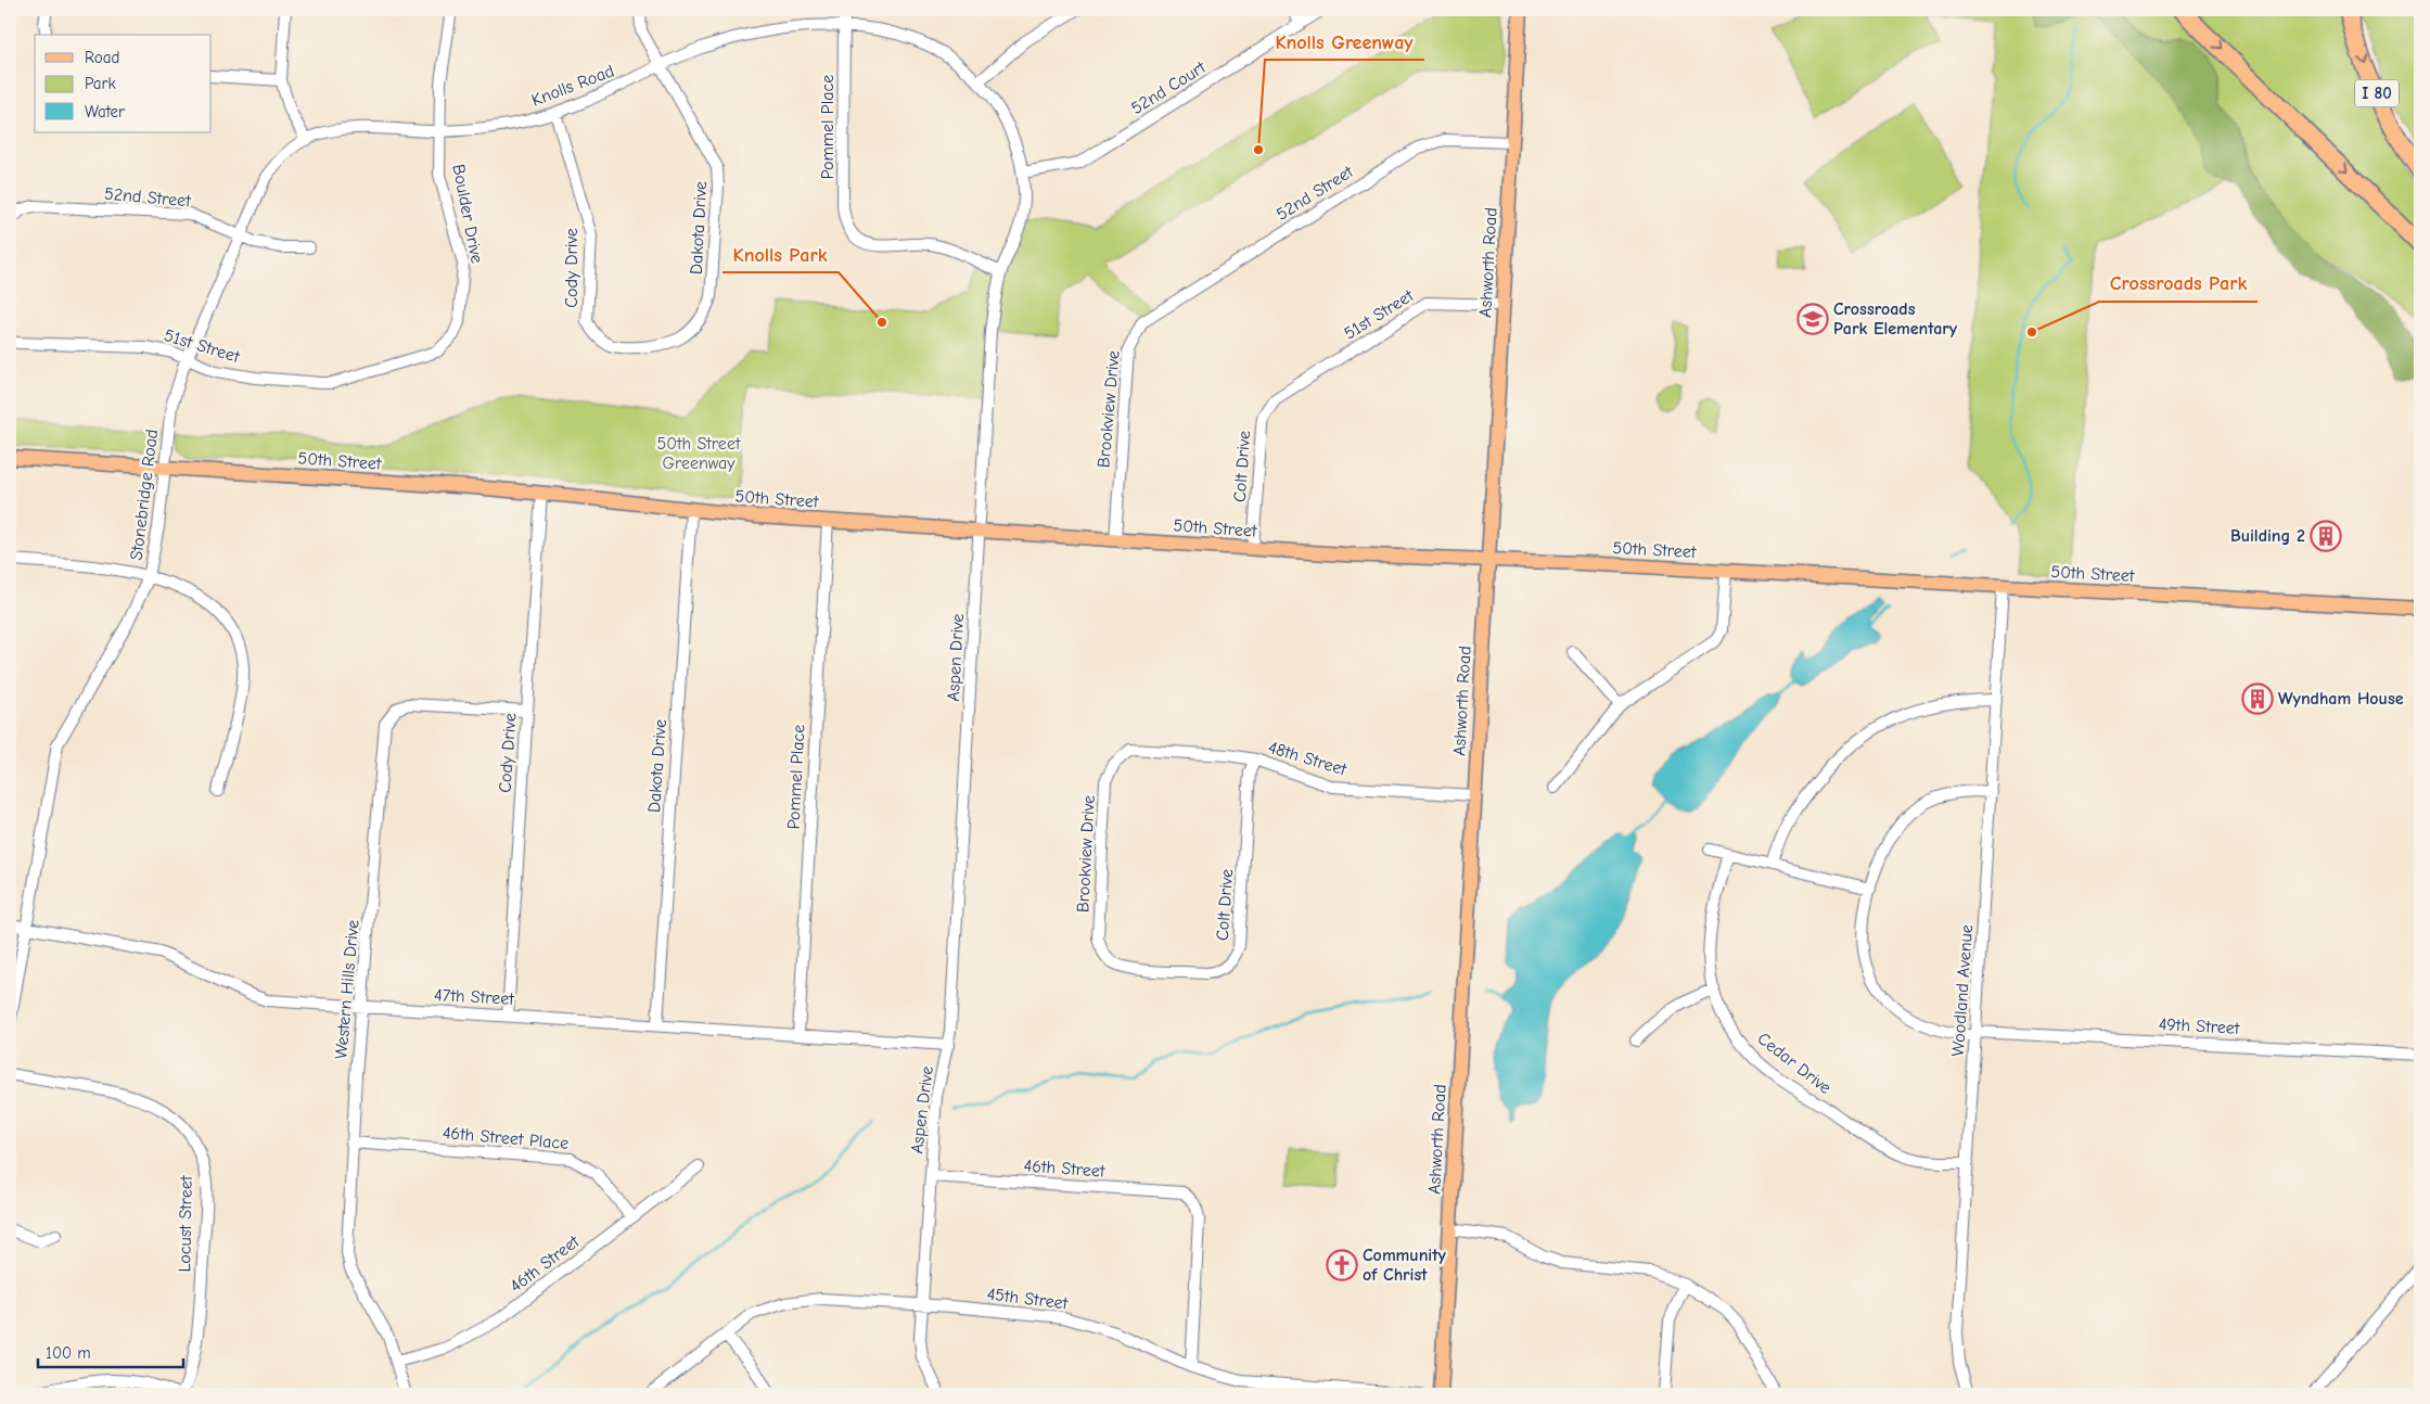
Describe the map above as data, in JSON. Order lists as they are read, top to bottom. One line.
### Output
{"streets":{"highway":["I 80"],"main road":["Ashworth Road","50th Street"],"street":["Knolls Road","52nd Court","Pommel Place","52nd Street","Boulder Drive","Dakota Drive","Cody Drive","51st Street","Brookview Drive","Colt Drive","Stonebridge Road","Aspen Drive","48th Street","Western Hills Drive","Woodland Avenue","47th Street","49th Street","Cedar Drive","46th Street Place","46th Street","Locust Street","45th Street"]},"crossings":[["Knolls Road","Pommel Place"],["Knolls Road","Boulder Drive"],["Knolls Road","Dakota Drive"],["Knolls Road","Cody Drive"],["Knolls Road","Stonebridge Road"],["Knolls Road","Aspen Drive"],["52nd Court","Aspen Drive"],["Pommel Place","50th Street"],["Pommel Place","Aspen Drive"],["Pommel Place","47th Street"],["52nd Street","Ashworth Road"],["52nd Street","Brookview Drive"],["52nd Street","Stonebridge Road"],["Boulder Drive","51st Street"],["Dakota Drive","Cody Drive"],["Dakota Drive","50th Street"],["Dakota Drive","47th Street"],["Ashworth Road","51st Street"],["Ashworth Road","50th Street"],["Ashworth Road","48th Street"],["Cody Drive","50th Street"],["Cody Drive","Western Hills Drive"],["Cody Drive","47th Street"],["51st Street","Colt Drive"],["51st Street","Stonebridge Road"],["Brookview Drive","50th Street"],["Brookview Drive","Colt Drive"],["Brookview Drive","48th Street"],["50th Street","Colt Drive"],["50th Street","Stonebridge Road"],["50th Street","Aspen Drive"],["50th Street","Woodland Avenue"],["Colt Drive","48th Street"],["Stonebridge Road","47th Street"],["Aspen Drive","47th Street"],["Aspen Drive","46th Street"],["Aspen Drive","45th Street"],["Western Hills Drive","47th Street"],["Western Hills Drive","46th Street Place"],["Western Hills Drive","46th Street"],["Woodland Avenue","49th Street"],["Woodland Avenue","Cedar Drive"],["46th Street Place","46th Street"],["46th Street","45th Street"]],"parks":["50th Street Greenway"],"places":{"other":["Knolls Greenway","Knolls Park","Crossroads Park"],"school or university":["Crossroads Park Elementary"],"building":["Building 2","Wyndham House"],"church":["Community of Christ"]},"legend":["Road","Park","Water"],"scale_bar":"100 m"}
